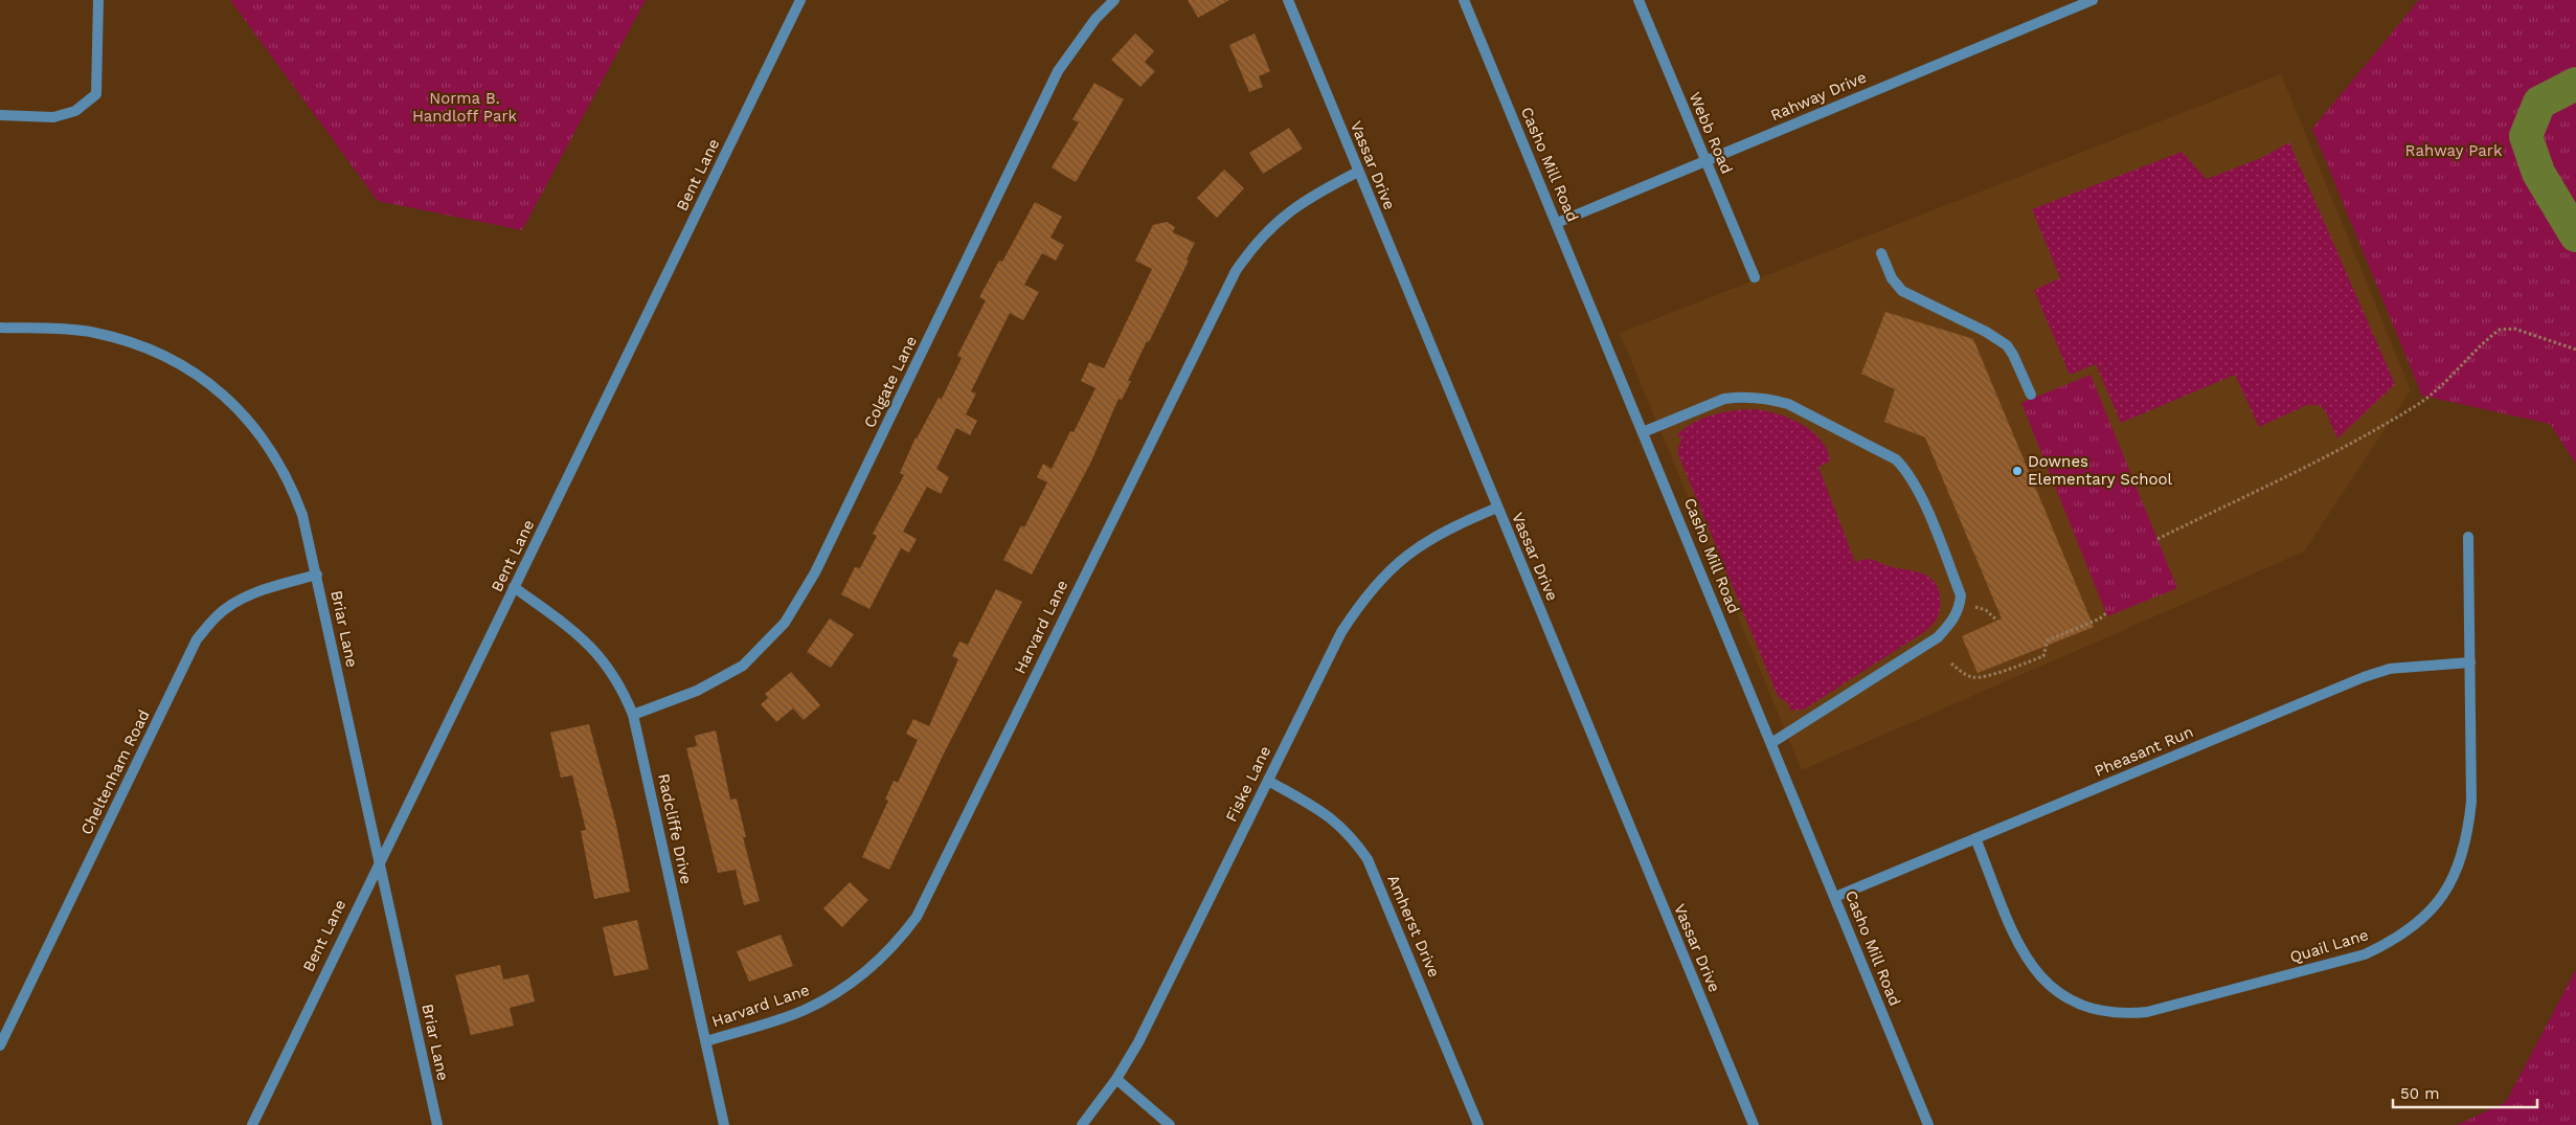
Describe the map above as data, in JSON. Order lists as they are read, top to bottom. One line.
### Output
{"streets":{"street":["Rahway Drive","Webb Road","Casho Mill Road","Vassar Drive","Bent Lane","Colgate Lane","Harvard Lane","Briar Lane","Pheasant Run","Cheltenham Road","Fiske Lane","Radcliffe Drive","Amherst Drive","Quail Lane"]},"crossings":[["Rahway Drive","Webb Road"],["Rahway Drive","Casho Mill Road"],["Casho Mill Road","Pheasant Run"],["Vassar Drive","Harvard Lane"],["Vassar Drive","Fiske Lane"],["Bent Lane","Briar Lane"],["Bent Lane","Radcliffe Drive"],["Colgate Lane","Radcliffe Drive"],["Harvard Lane","Radcliffe Drive"],["Briar Lane","Cheltenham Road"],["Pheasant Run","Quail Lane"],["Fiske Lane","Amherst Drive"]],"parks":["Norma B. Handloff Park","Rahway Park"],"places":["Downes Elementary School"],"scale_bar":"50 m"}
